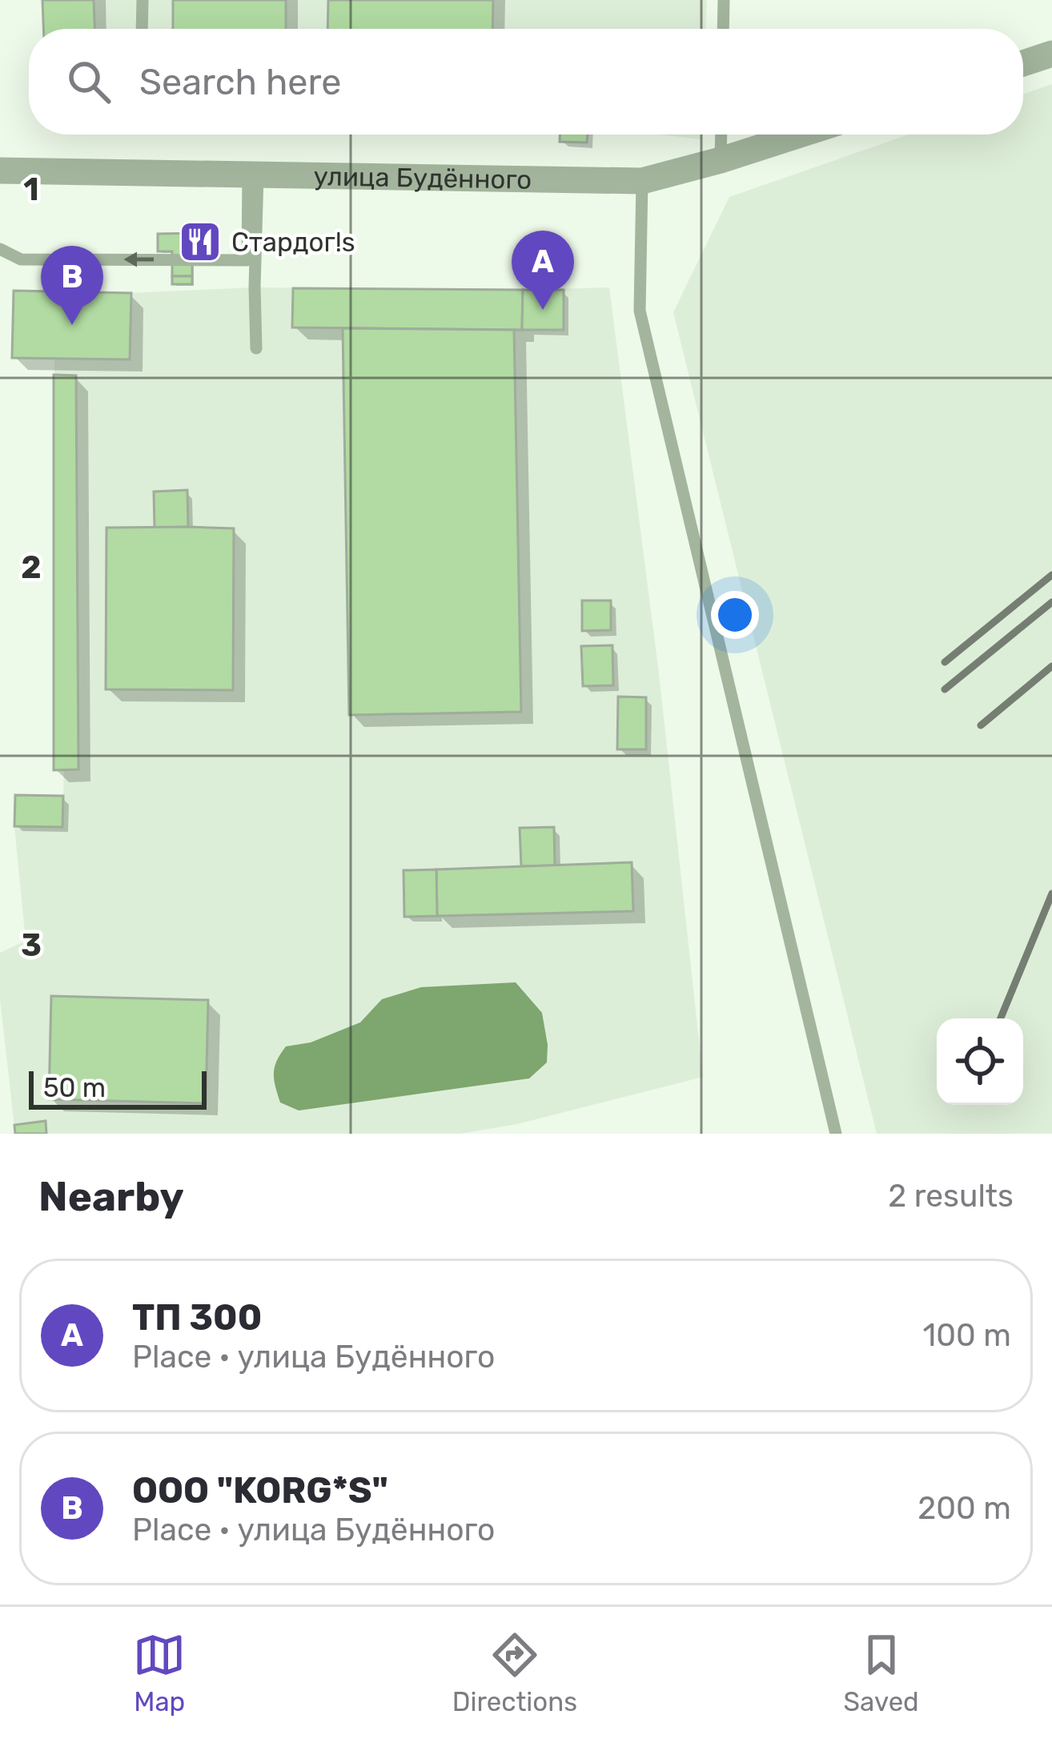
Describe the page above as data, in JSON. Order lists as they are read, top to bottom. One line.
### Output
{"streets":{"street":["улица Будённого"]},"places":{"restaurant":["Стардог!s"]},"scale_bar":"50 m","page":{"search":"Search here","pins":["A","B"],"scale":"50 m","heading":["Nearby","2 results"],"list":[{"mark":"A","name":"ТП 300","note":"Place · улица Будённого","value":"100 m"},{"mark":"B","name":"ООО \"KORG*S\"","note":"Place · улица Будённого","value":"200 m"}],"nav":["Map","Directions","Saved"]},"grid":{"rows":["1","2","3"]}}
